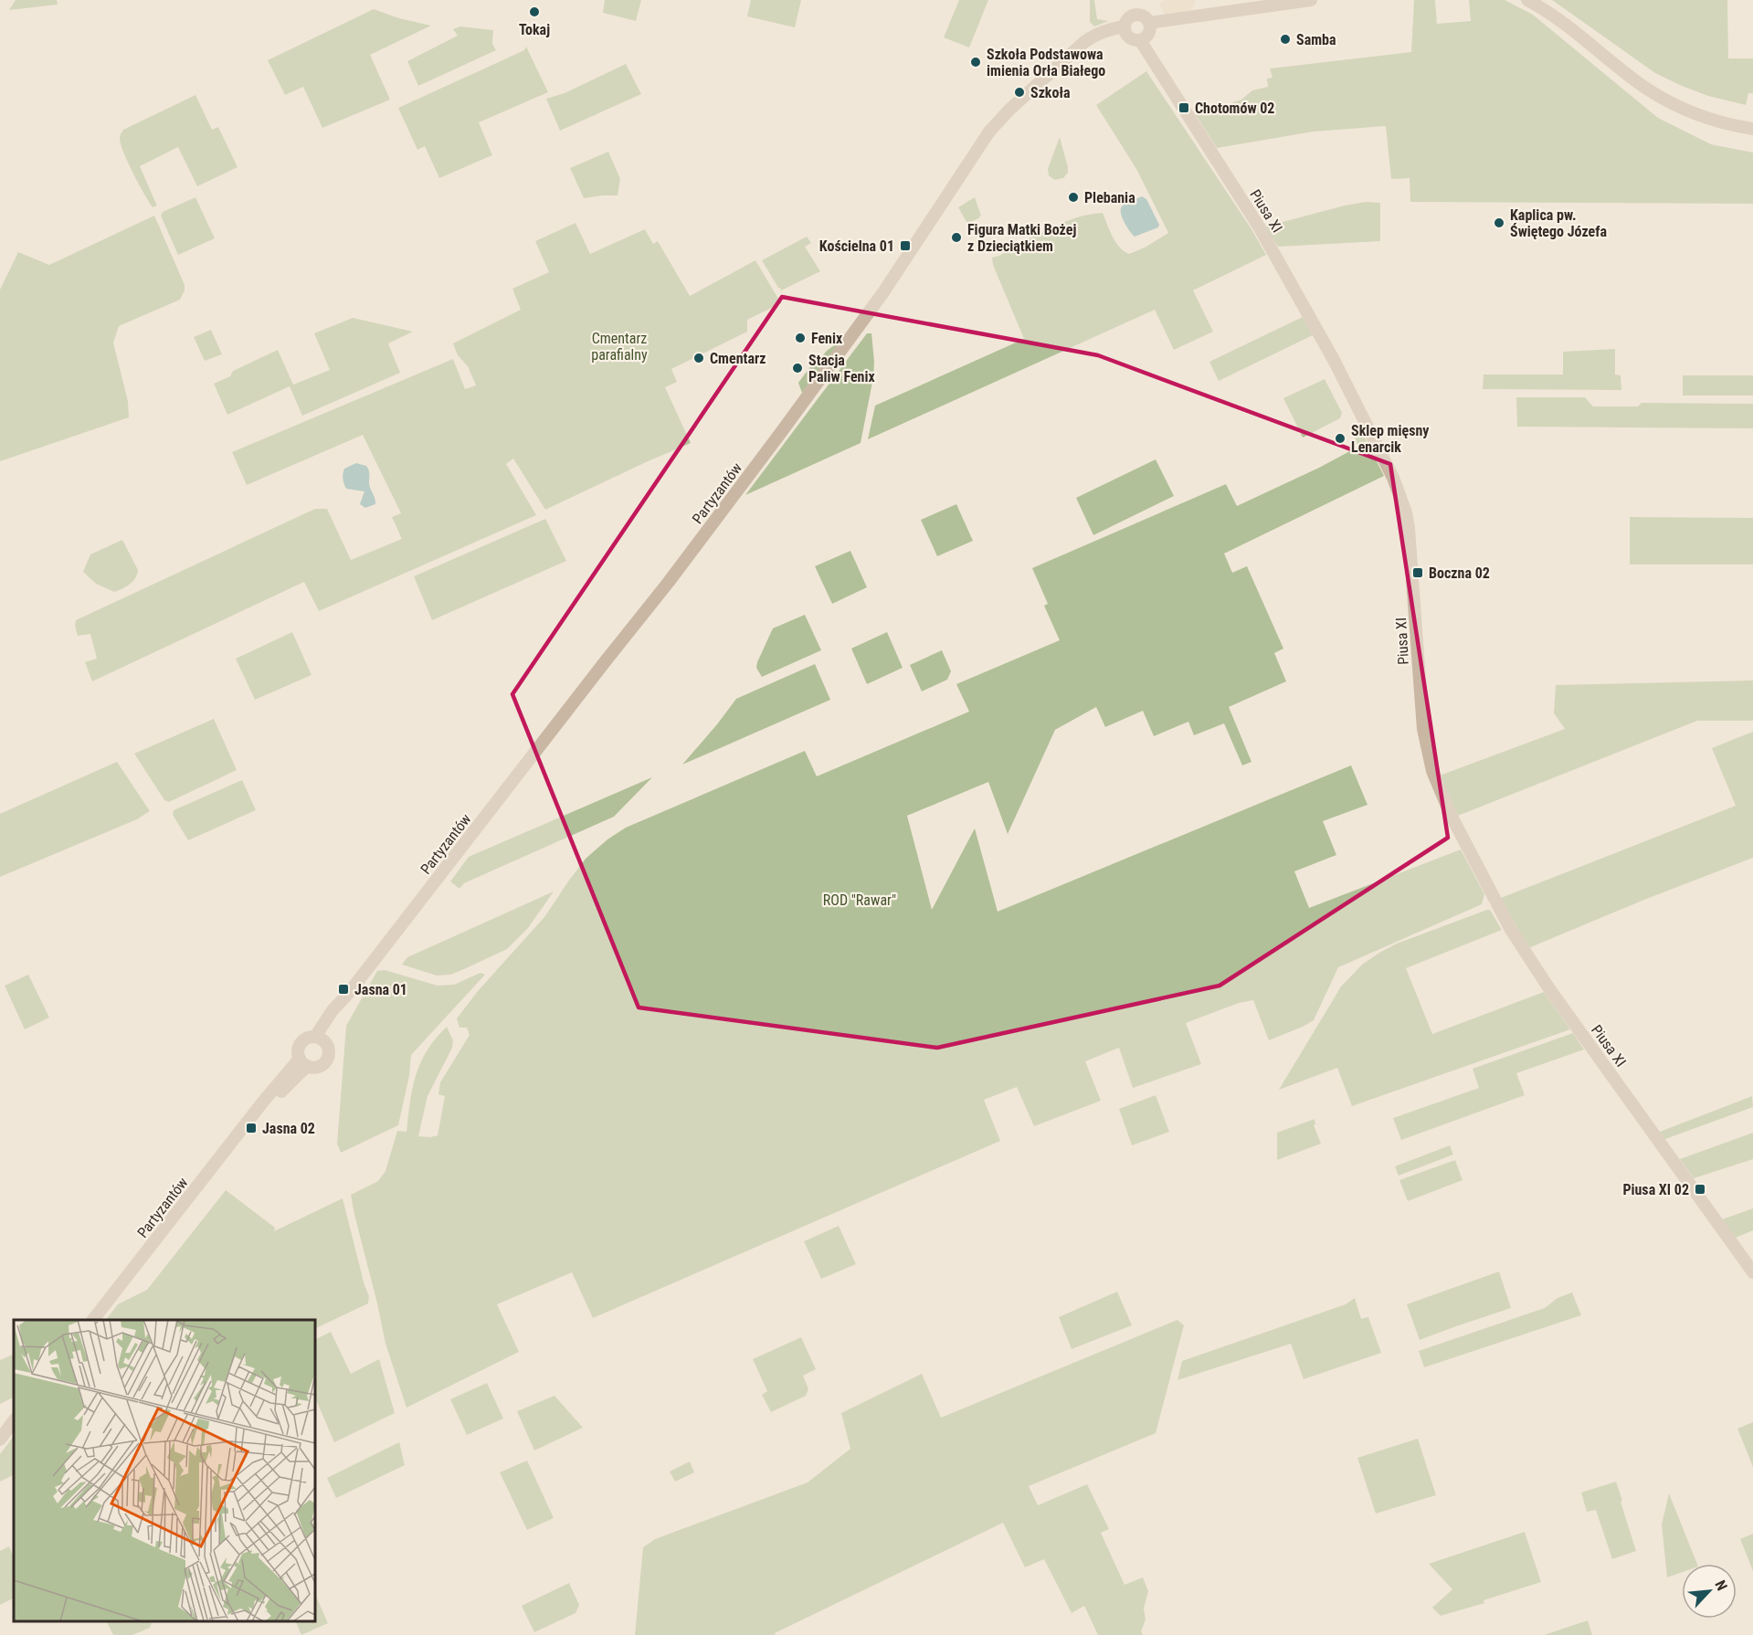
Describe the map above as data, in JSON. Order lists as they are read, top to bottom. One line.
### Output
{"streets":{"street":["Piusa XI","Partyzantów"]},"crossings":[["Piusa XI","Partyzantów"]],"parks":["Cmentarz parafialny","ROD \"Rawar\""],"places":{"other":["Tokaj","Samba","Szkoła Podstawowa imienia Orła Białego","Szkoła","Plebania","Kaplica pw. Świętego Józefa","Figura Matki Bożej z Dzieciątkiem","Fenix","Cmentarz","Stacja Paliw Fenix","Sklep mięsny Lenarcik"],"transit":["Chotomów 02","Kościelna 01","Boczna 02","Jasna 01","Jasna 02","Piusa XI 02"]},"north":"top right"}
